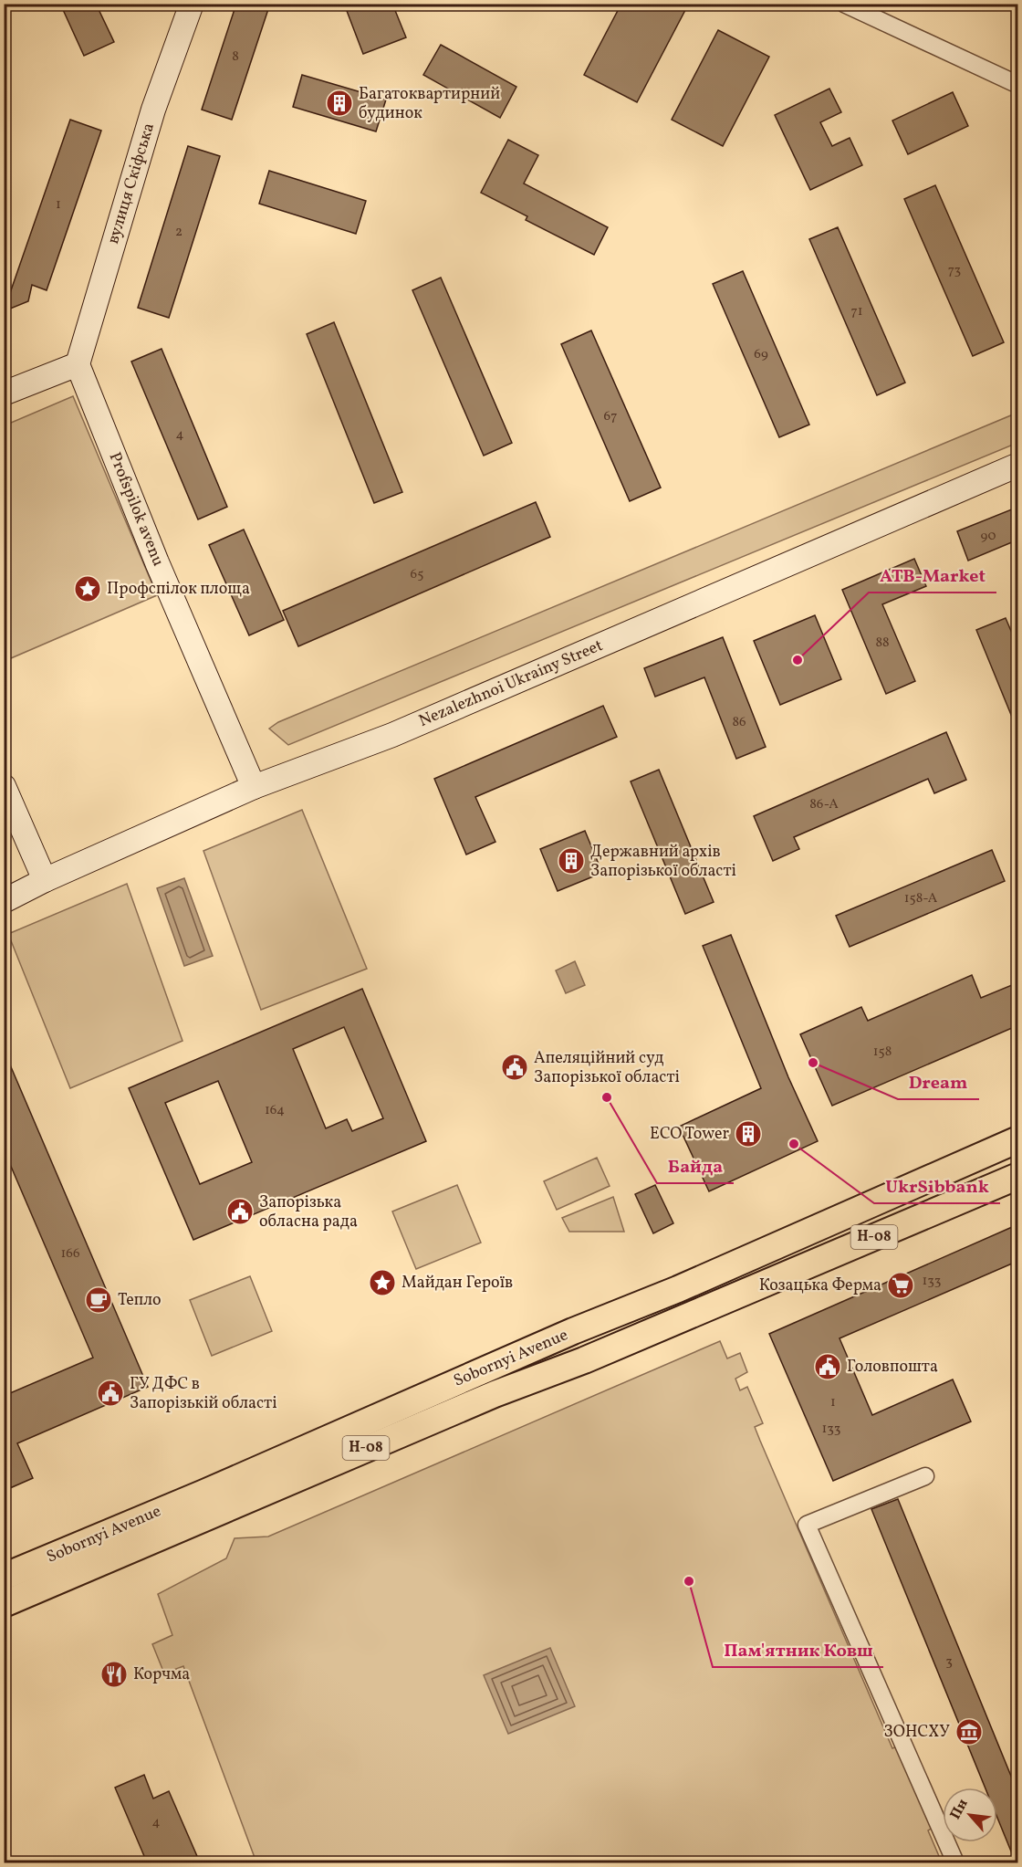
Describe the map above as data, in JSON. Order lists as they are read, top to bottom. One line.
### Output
{"streets":{"main road":["Н-08","Sobornyi Avenue"],"street":["вулиця Скіфська","Profspilok avenu","Nezalezhnoi Ukrainy Street"]},"crossings":[["вулиця Скіфська","Profspilok avenu"],["Profspilok avenu","Nezalezhnoi Ukrainy Street"]],"places":{"building":["Багатоквартирний будинок","Державний архів Запорізької області","ECO Tower"],"place":["Профспілок площа","Майдан Героїв"],"other":["ATB-Market","Dream","Байда","UkrSibbank","Пам'ятник Ковш"],"public building":["Апеляційний суд Запорізької області","Запорізька обласна рада","Головпошта","ГУ ДФС в Запорізькій області"],"supermarket":["Козацька Ферма"],"cafe":["Тепло"],"restaurant":["Корчма"],"museum":["ЗОНСХУ"]},"house_numbers":["8","1","2","73","71","69","67","4","90","65","88","86","86-А","158-А","158","164","166","133","1","133","3","4"],"north":"top left"}
